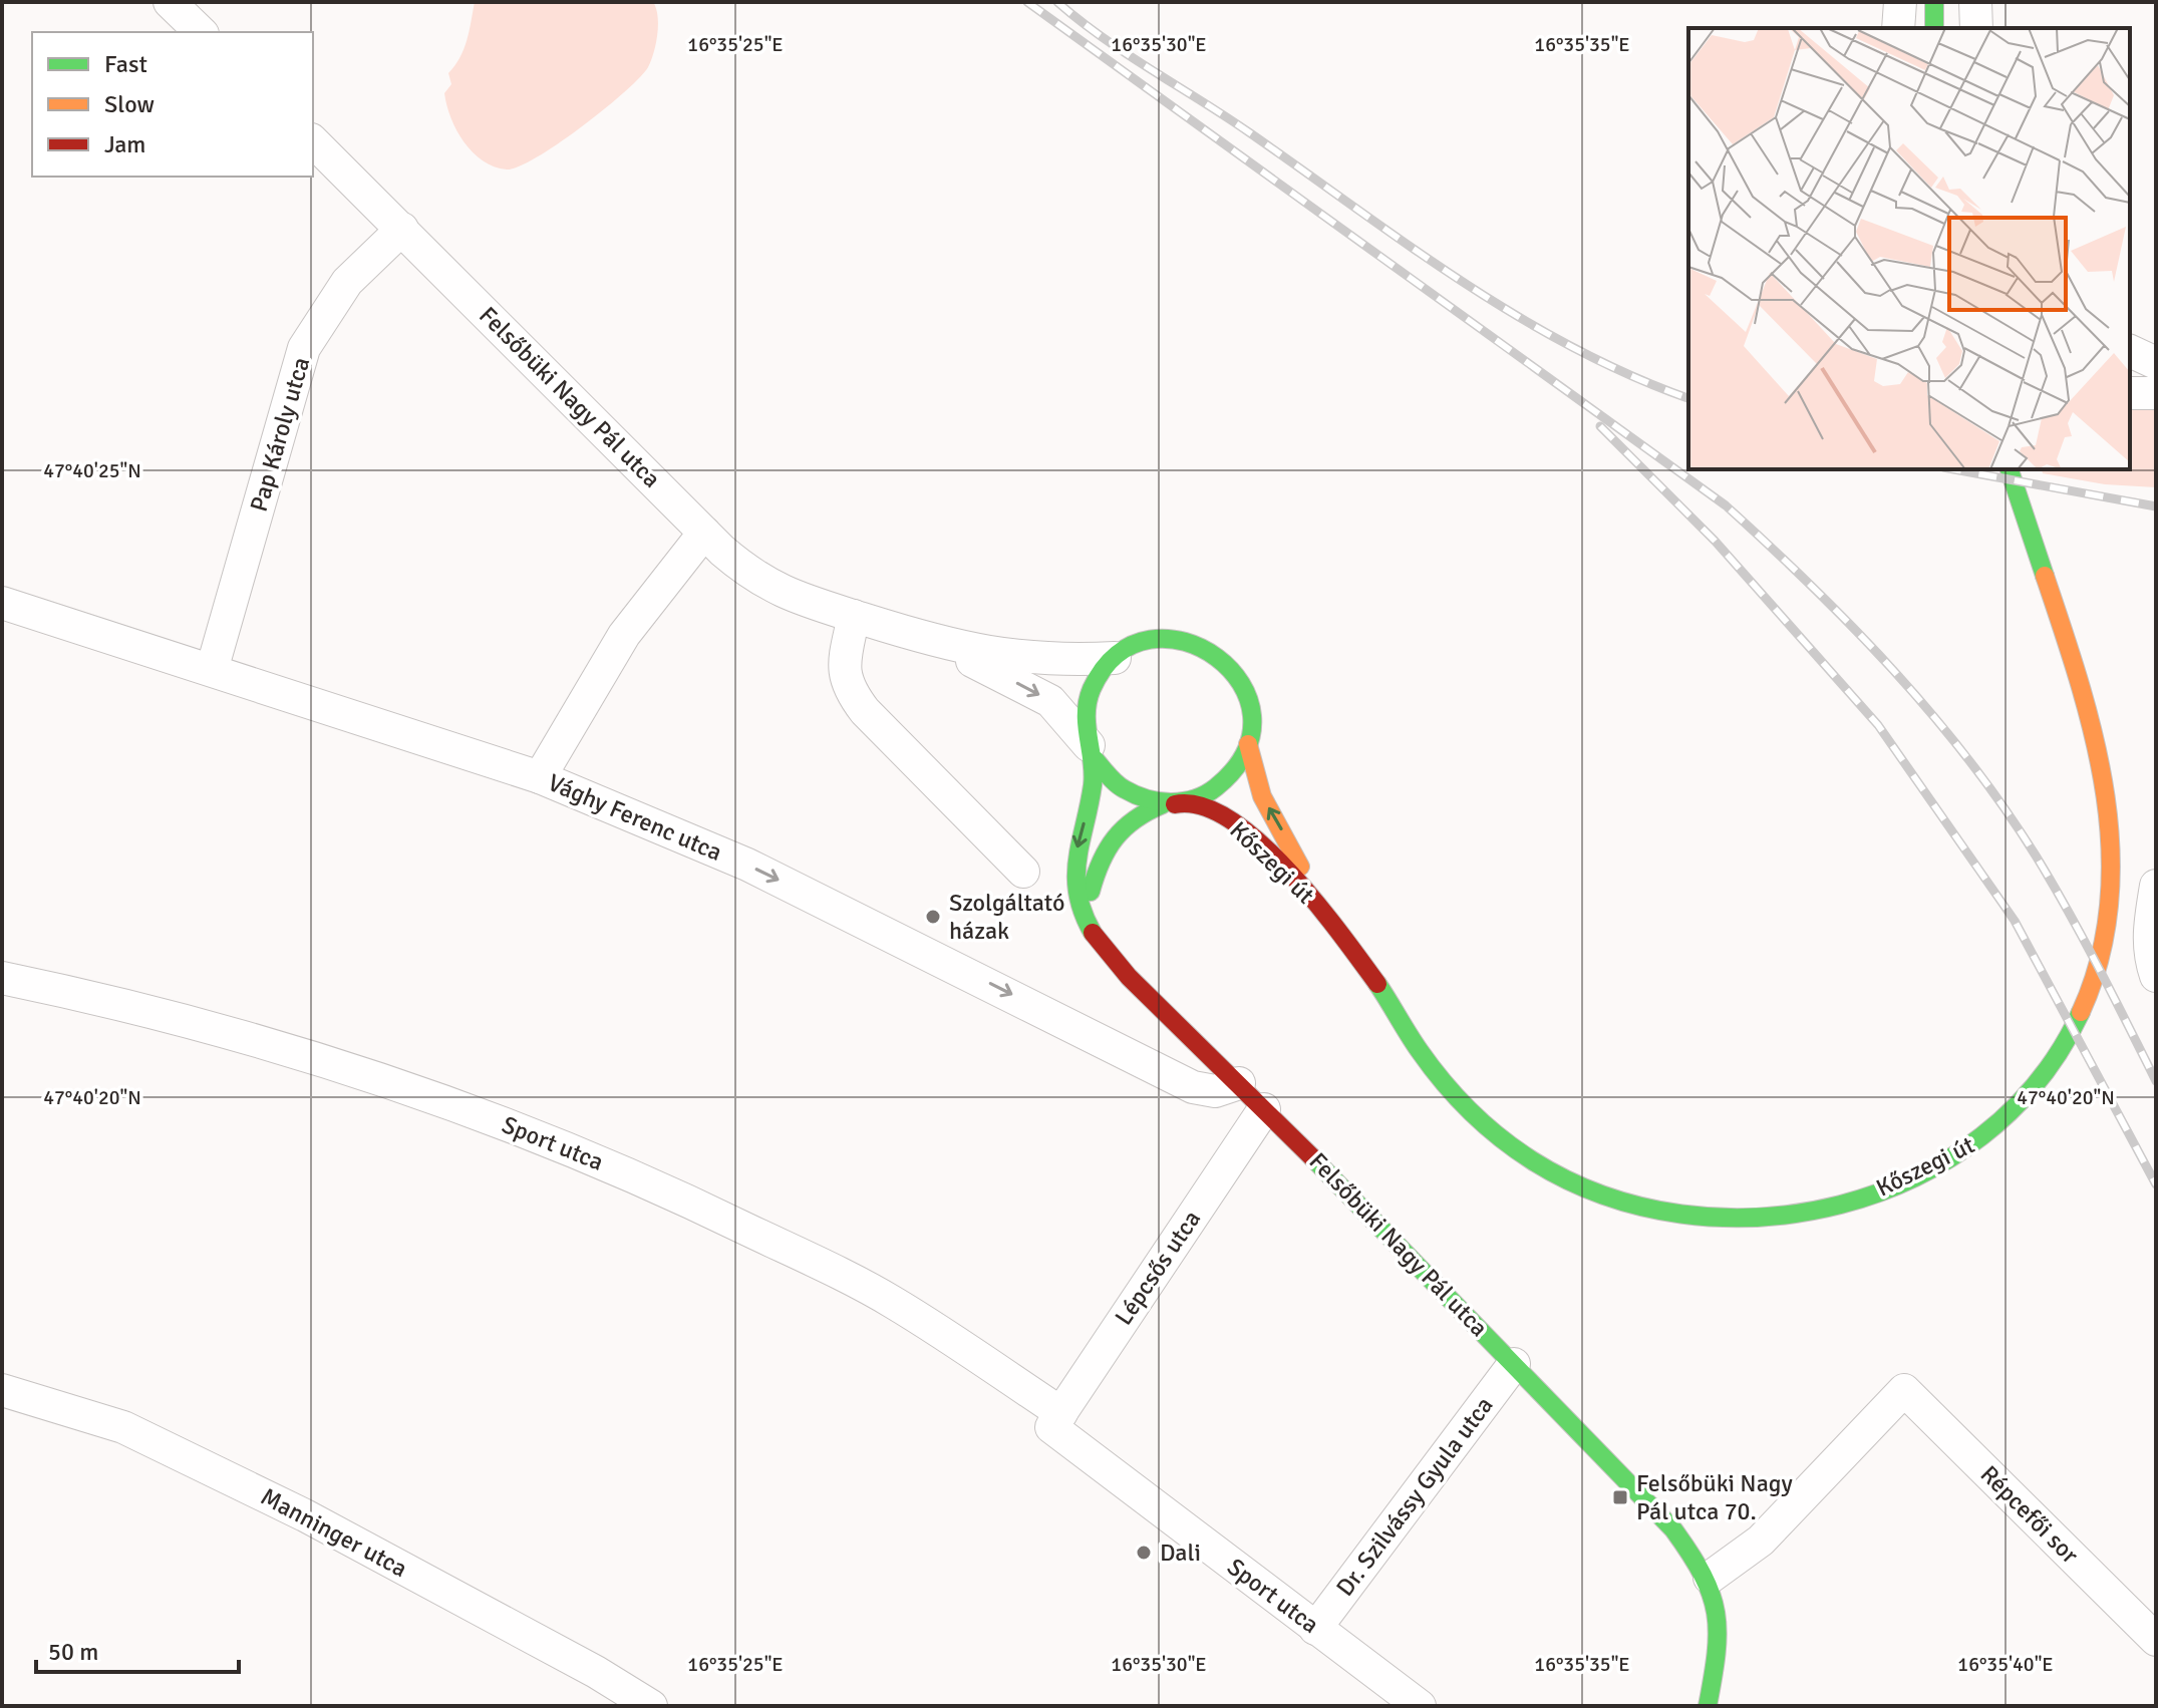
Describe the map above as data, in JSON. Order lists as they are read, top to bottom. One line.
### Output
{"streets":{"main road":["Felsőbüki Nagy Pál utca","Kőszegi út"],"street":["Pap Károly utca","Vághy Ferenc utca","Sport utca","Lépcsős utca","Dr. Szilvássy Gyula utca","Répcefői sor","Manninger utca"]},"crossings":[["Felsőbüki Nagy Pál utca","Pap Károly utca"],["Felsőbüki Nagy Pál utca","Vághy Ferenc utca"],["Felsőbüki Nagy Pál utca","Kőszegi út"],["Felsőbüki Nagy Pál utca","Lépcsős utca"],["Felsőbüki Nagy Pál utca","Dr. Szilvássy Gyula utca"],["Felsőbüki Nagy Pál utca","Répcefői sor"],["Pap Károly utca","Vághy Ferenc utca"],["Sport utca","Lépcsős utca"],["Sport utca","Dr. Szilvássy Gyula utca"]],"one_way":["Vághy Ferenc utca"],"places":{"other":["Szolgáltató házak","Dali"],"transit":["Felsőbüki Nagy Pál utca 70."]},"legend":["Fast","Slow","Jam"],"scale_bar":"50 m","coordinates":["16°35'25\"E","16°35'30\"E","16°35'35\"E","47°40'25\"N","47°40'20\"N","16°35'40\"E"]}
